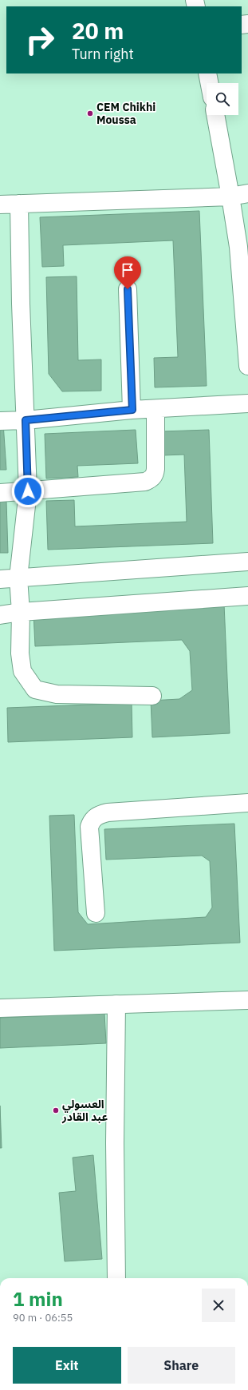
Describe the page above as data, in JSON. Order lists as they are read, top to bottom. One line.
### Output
{"places":["CEM Chikhi Moussa","العسولي عبد القادر"],"page":{"turn":["20 m","Turn right"],"heading":["1 min","90 m · 06:55"],"buttons":["Exit","Share"]}}
